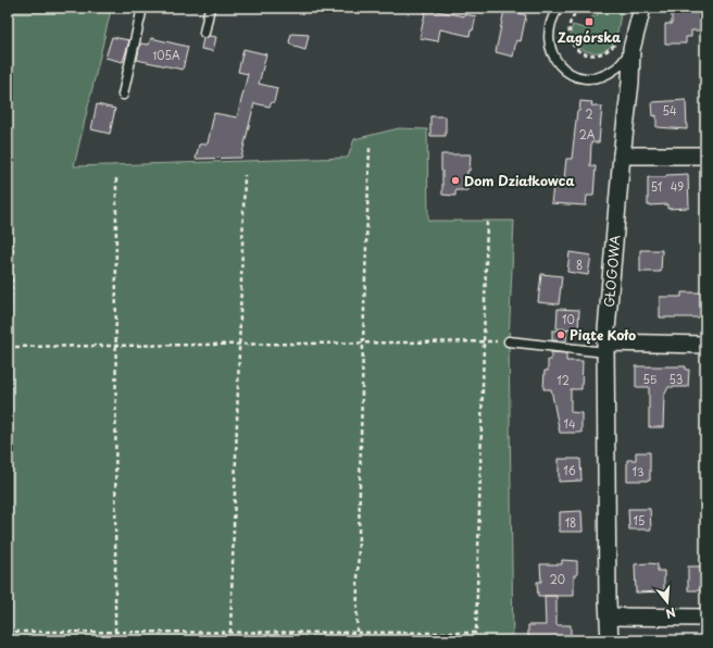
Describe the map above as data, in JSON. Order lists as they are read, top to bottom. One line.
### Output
{"streets":{"street":["GŁOGOWA"]},"places":{"transit":["Zagórska"],"other":["Dom Działkowca","Piąte Koło"]},"house_numbers":["105A","54","2","2A","51","49","8","10","55","53","12","14","16","13","15","18","20"],"north":"bottom"}
